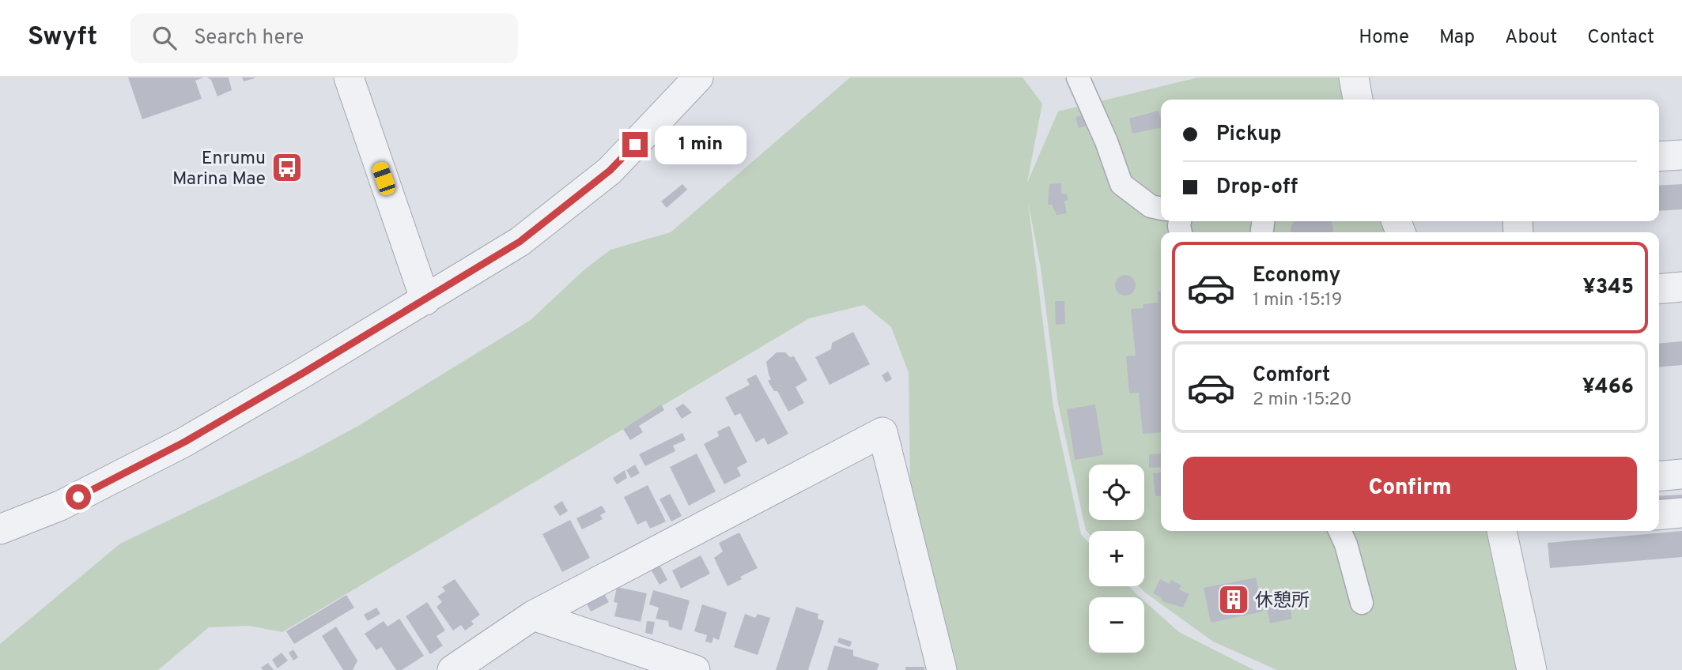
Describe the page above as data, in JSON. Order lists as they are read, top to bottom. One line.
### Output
{"places":{"bus stop":["Enrumu Marina Mae"],"building":["休憩所"]},"page":{"header":"Swyft","search":"Search here","nav":["Home","Map","About","Contact"],"banner":["Pickup","Drop-off"],"bubble":"1 min","list":[{"name":"Economy","note":"1 min · 15:19","value":"¥345"},{"name":"Comfort","note":"2 min · 15:20","value":"¥466"}],"buttons":"Confirm","map_buttons":["+","−"]}}
